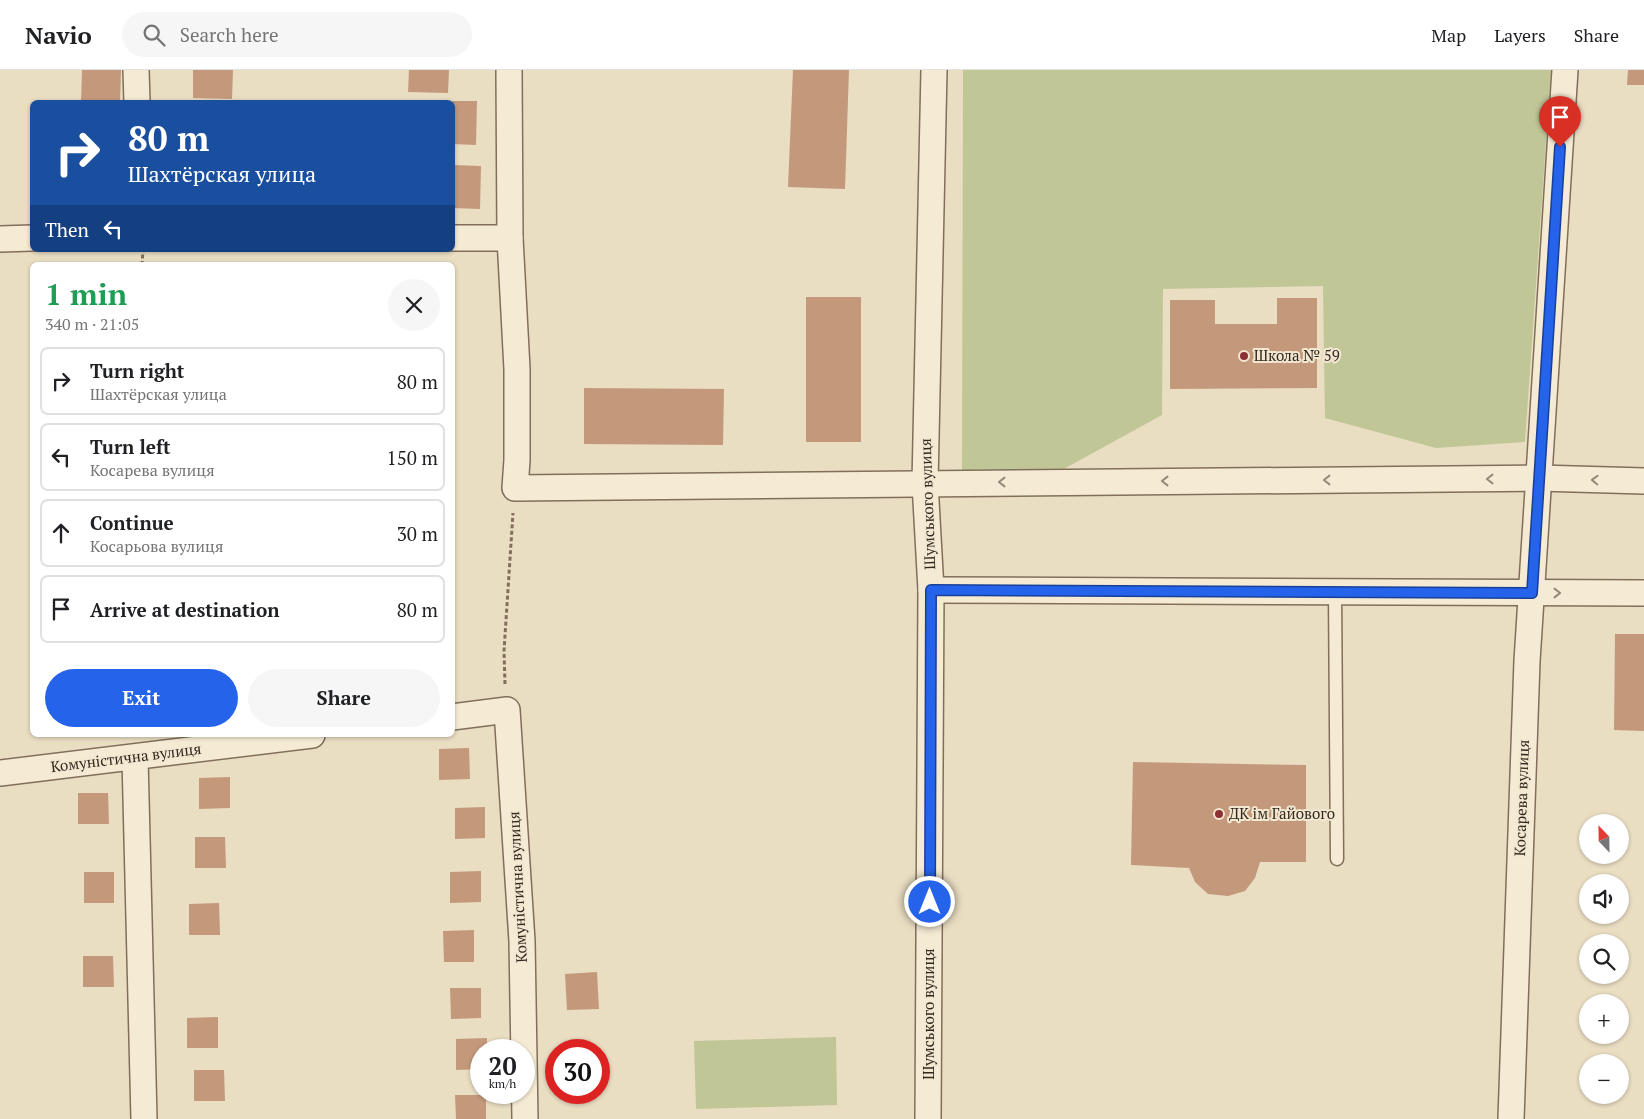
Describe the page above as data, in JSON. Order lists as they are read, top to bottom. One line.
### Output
{"streets":{"street":["Шумського вулиця","Комуністична вулиця","Косарева вулиця"]},"places":["Школа № 59","ДК ім Гайового"],"north":"top","page":{"header":"Navio","search":"Search here","nav":["Map","Layers","Share"],"turn":["80 m","Шахтёрская улица"],"then":"Then","heading":["1 min","340 m · 21:05"],"list":[{"name":"Turn right","note":"Шахтёрская улица","value":"80 m"},{"name":"Turn left","note":"Косарева вулиця","value":"150 m"},{"name":"Continue","note":"Косарьова вулиця","value":"30 m"},{"name":"Arrive at destination","value":"80 m"}],"buttons":["Exit","Share"],"map_buttons":["+","−"],"speed":"20 km/h","limit":"30"}}
